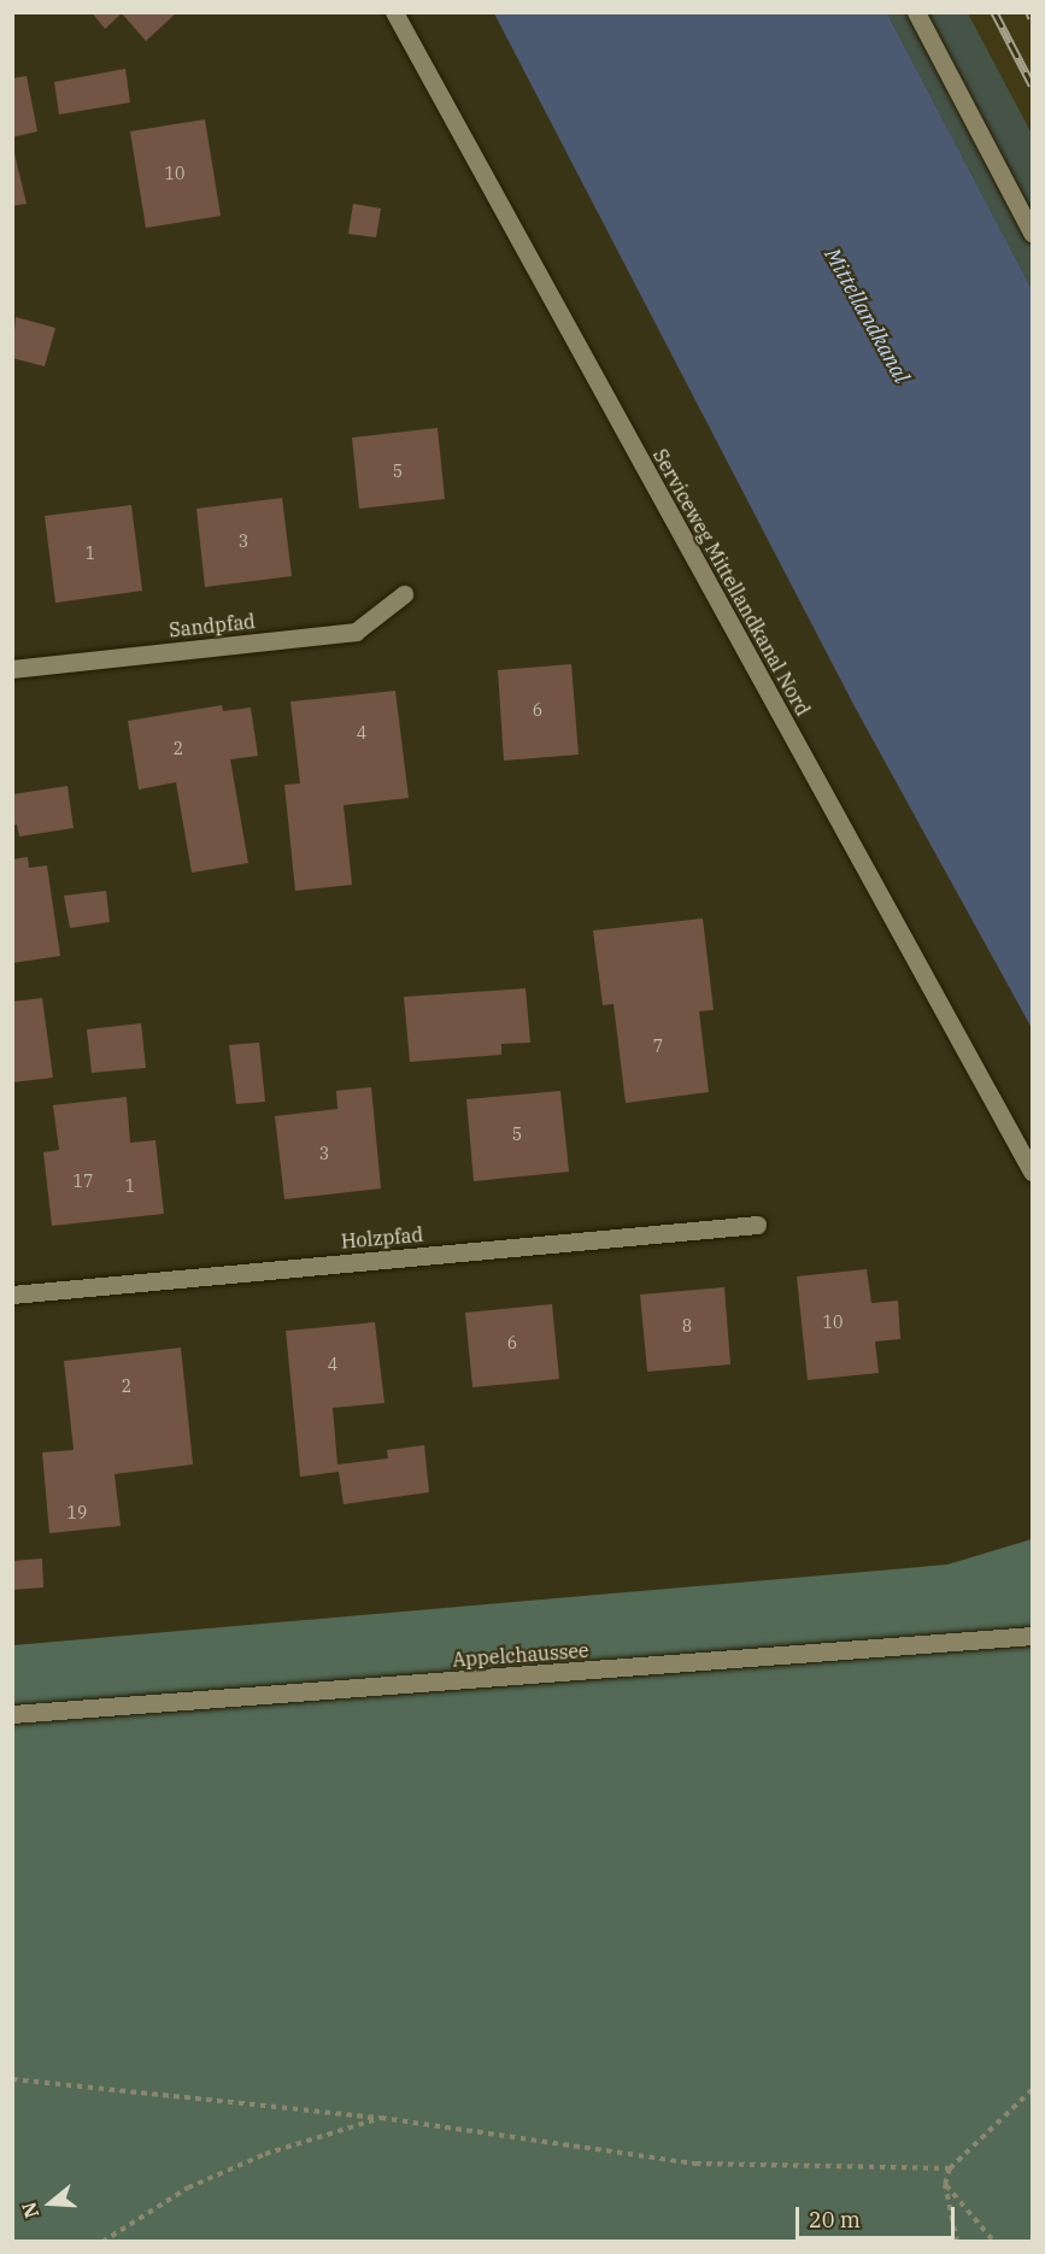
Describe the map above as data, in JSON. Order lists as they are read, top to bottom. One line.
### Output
{"streets":{"street":["Serviceweg Mittellandkanal Nord","Sandpfad","Holzpfad","Appelchaussee"]},"water":["Mittellandkanal"],"house_numbers":["10","5","3","1","6","4","2","7","5","3","17","1","10","8","6","4","2","19"],"scale_bar":"20 m","north":"left"}
